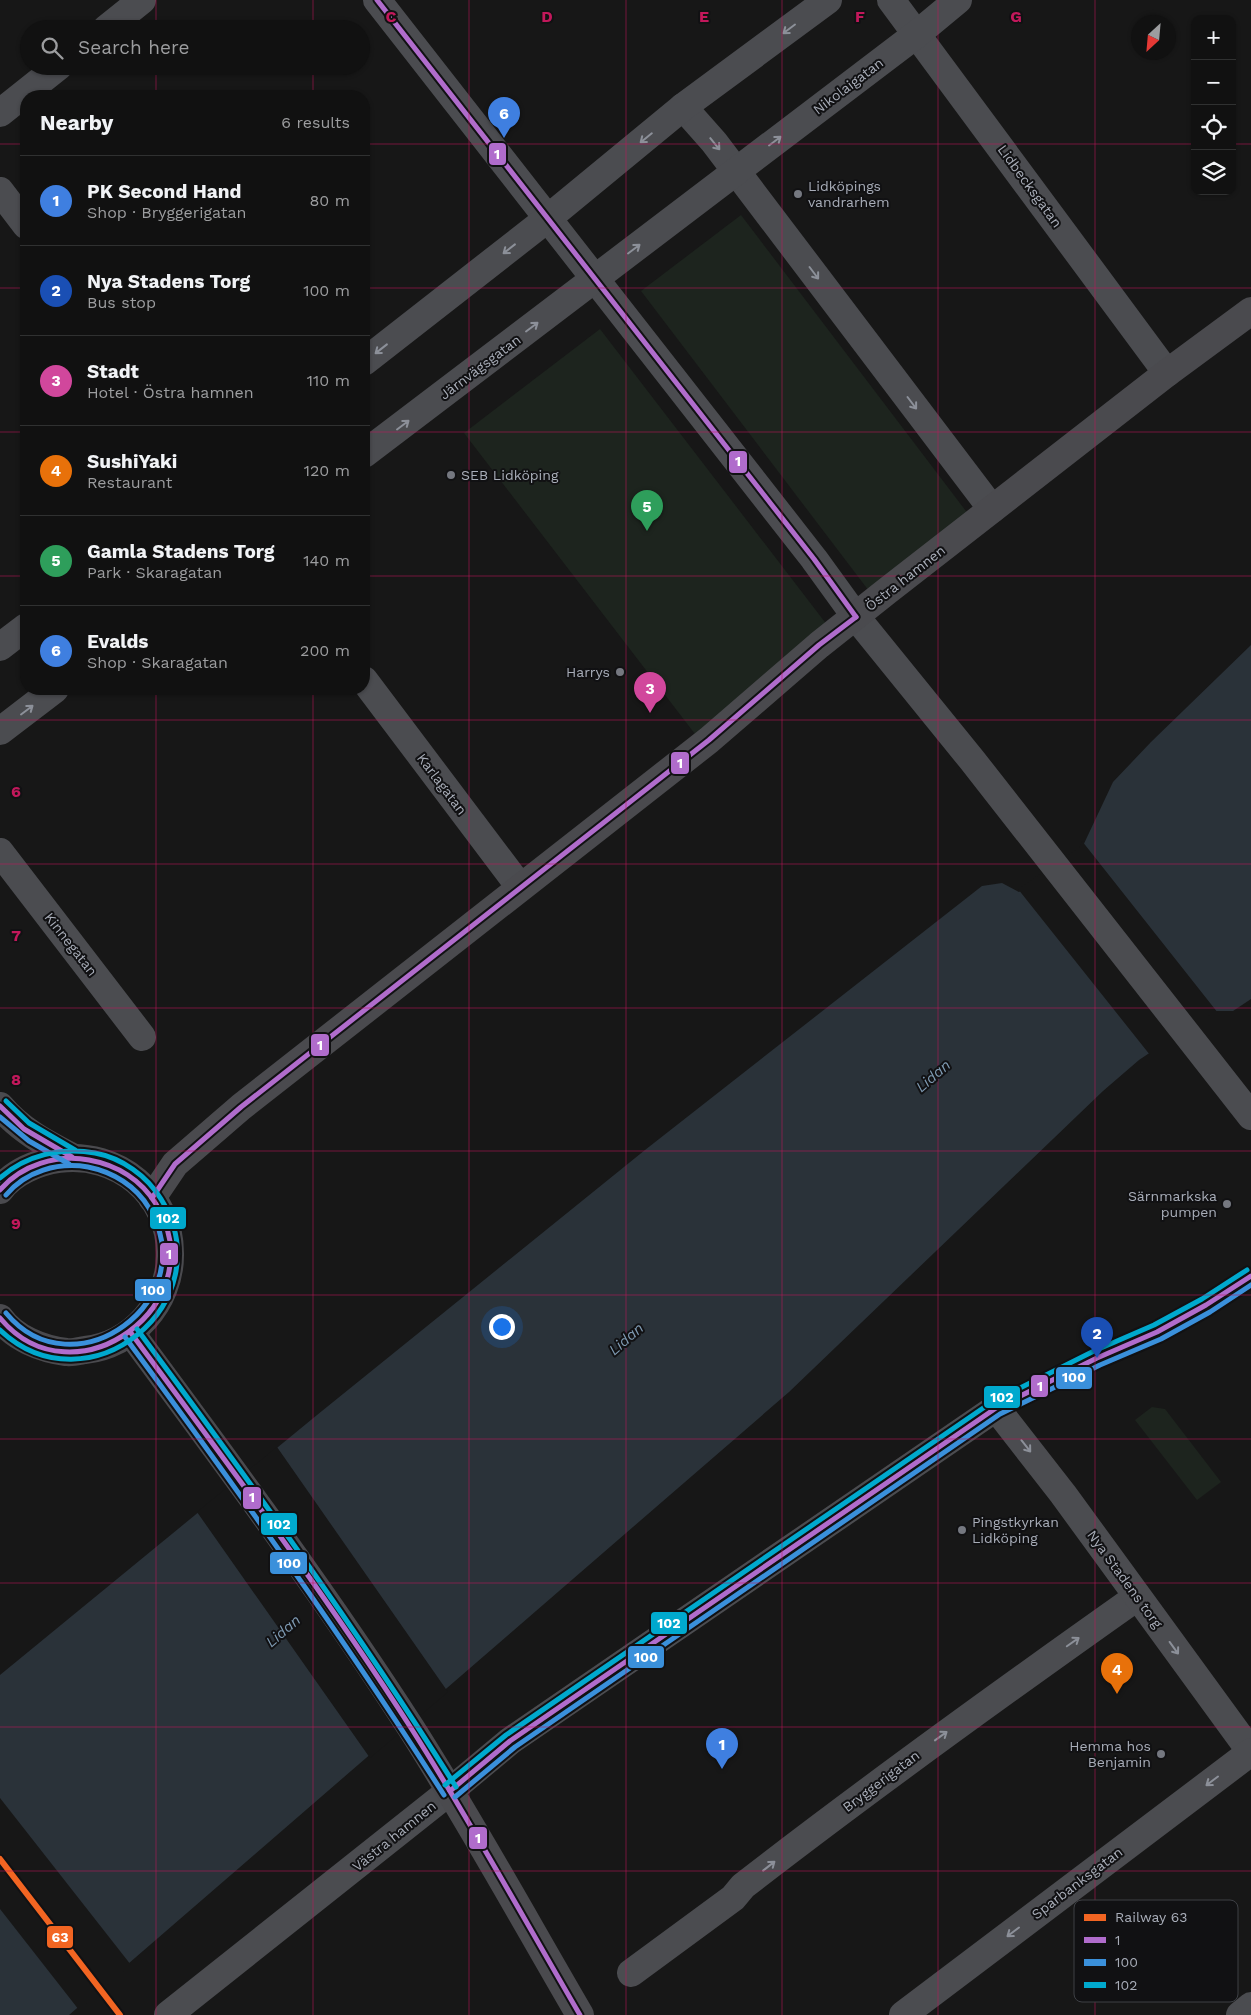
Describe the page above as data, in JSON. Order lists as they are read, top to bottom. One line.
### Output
{"streets":{"street":["Nikolaigatan","Lidbecksgatan","Järnvägsgatan","Östra hamnen","Karlagatan","Kinnegatan","Nya Stadens torg","Bryggerigatan","Västra hamnen","Sparbanksgatan"]},"crossings":[["Nikolaigatan","Lidbecksgatan"],["Nikolaigatan","Järnvägsgatan"],["Lidbecksgatan","Östra hamnen"],["Östra hamnen","Karlagatan"],["Nya Stadens torg","Bryggerigatan"],["Nya Stadens torg","Västra hamnen"],["Nya Stadens torg","Sparbanksgatan"]],"one_way":["Nya Stadens torg","Bryggerigatan","Sparbanksgatan"],"water":["Lidan"],"places":["Lidköpings vandrarhem","SEB Lidköping","Harrys","Särnmarkska pumpen","Pingstkyrkan Lidköping","Hemma hos Benjamin"],"lines":["transit line 1","transit line 102","transit line 100","rail line 63"],"legend":["Railway 63","1","100","102"],"north":"bottom left","page":{"map_buttons":["+","−"],"search":"Search here","heading":["Nearby","6 results"],"pins":["6","5","3","2","4","1"],"list":[{"mark":"1","name":"PK Second Hand","note":"Shop · Bryggerigatan","value":"80 m"},{"mark":"2","name":"Nya Stadens Torg","note":"Bus stop","value":"100 m"},{"mark":"3","name":"Stadt","note":"Hotel · Östra hamnen","value":"110 m"},{"mark":"4","name":"SushiYaki","note":"Restaurant","value":"120 m"},{"mark":"5","name":"Gamla Stadens Torg","note":"Park · Skaragatan","value":"140 m"},{"mark":"6","name":"Evalds","note":"Shop · Skaragatan","value":"200 m"}]},"grid":{"columns":["C","D","E","F","G"],"rows":["6","7","8","9"]}}
